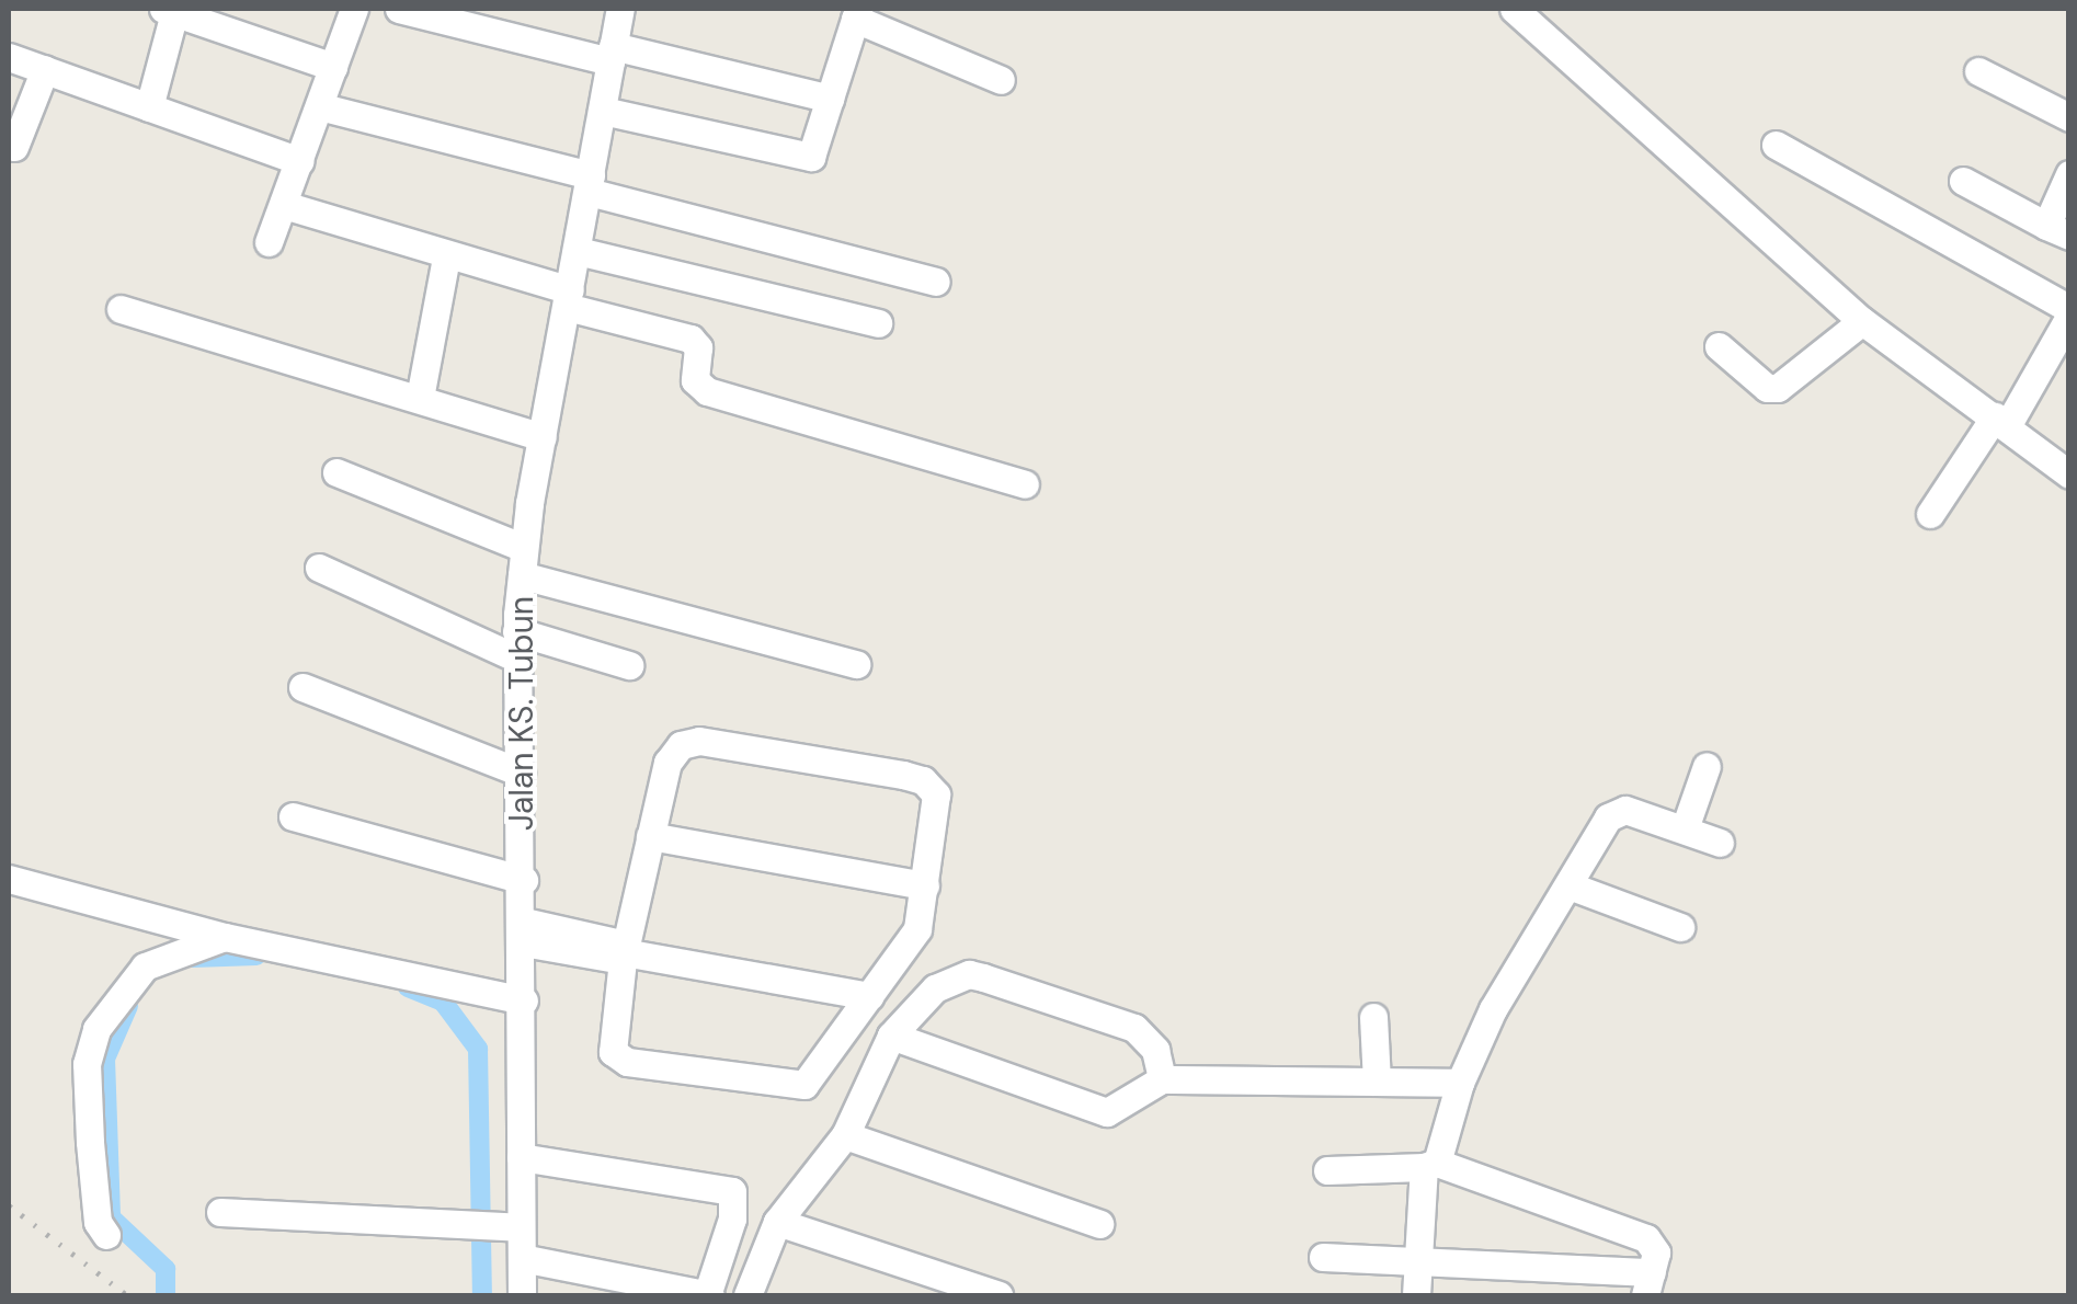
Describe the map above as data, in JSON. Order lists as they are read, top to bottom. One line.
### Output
{"streets":{"street":["Jalan KS. Tubun"]}}
